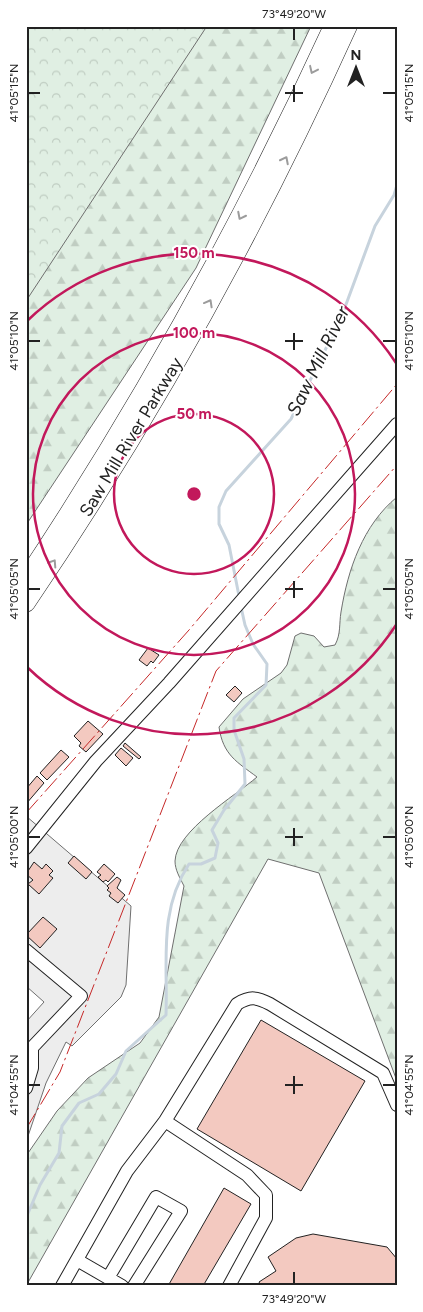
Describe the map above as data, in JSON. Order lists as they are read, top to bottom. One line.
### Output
{"streets":{"highway":["Saw Mill River Parkway"]},"water":["Saw Mill River"],"north":"top","coordinates":["73°49'20\"W","41°05'15\"N","41°05'10\"N","41°05'05\"N","41°05'00\"N","41°04'55\"N"],"rings":["150 m","100 m","50 m"]}
